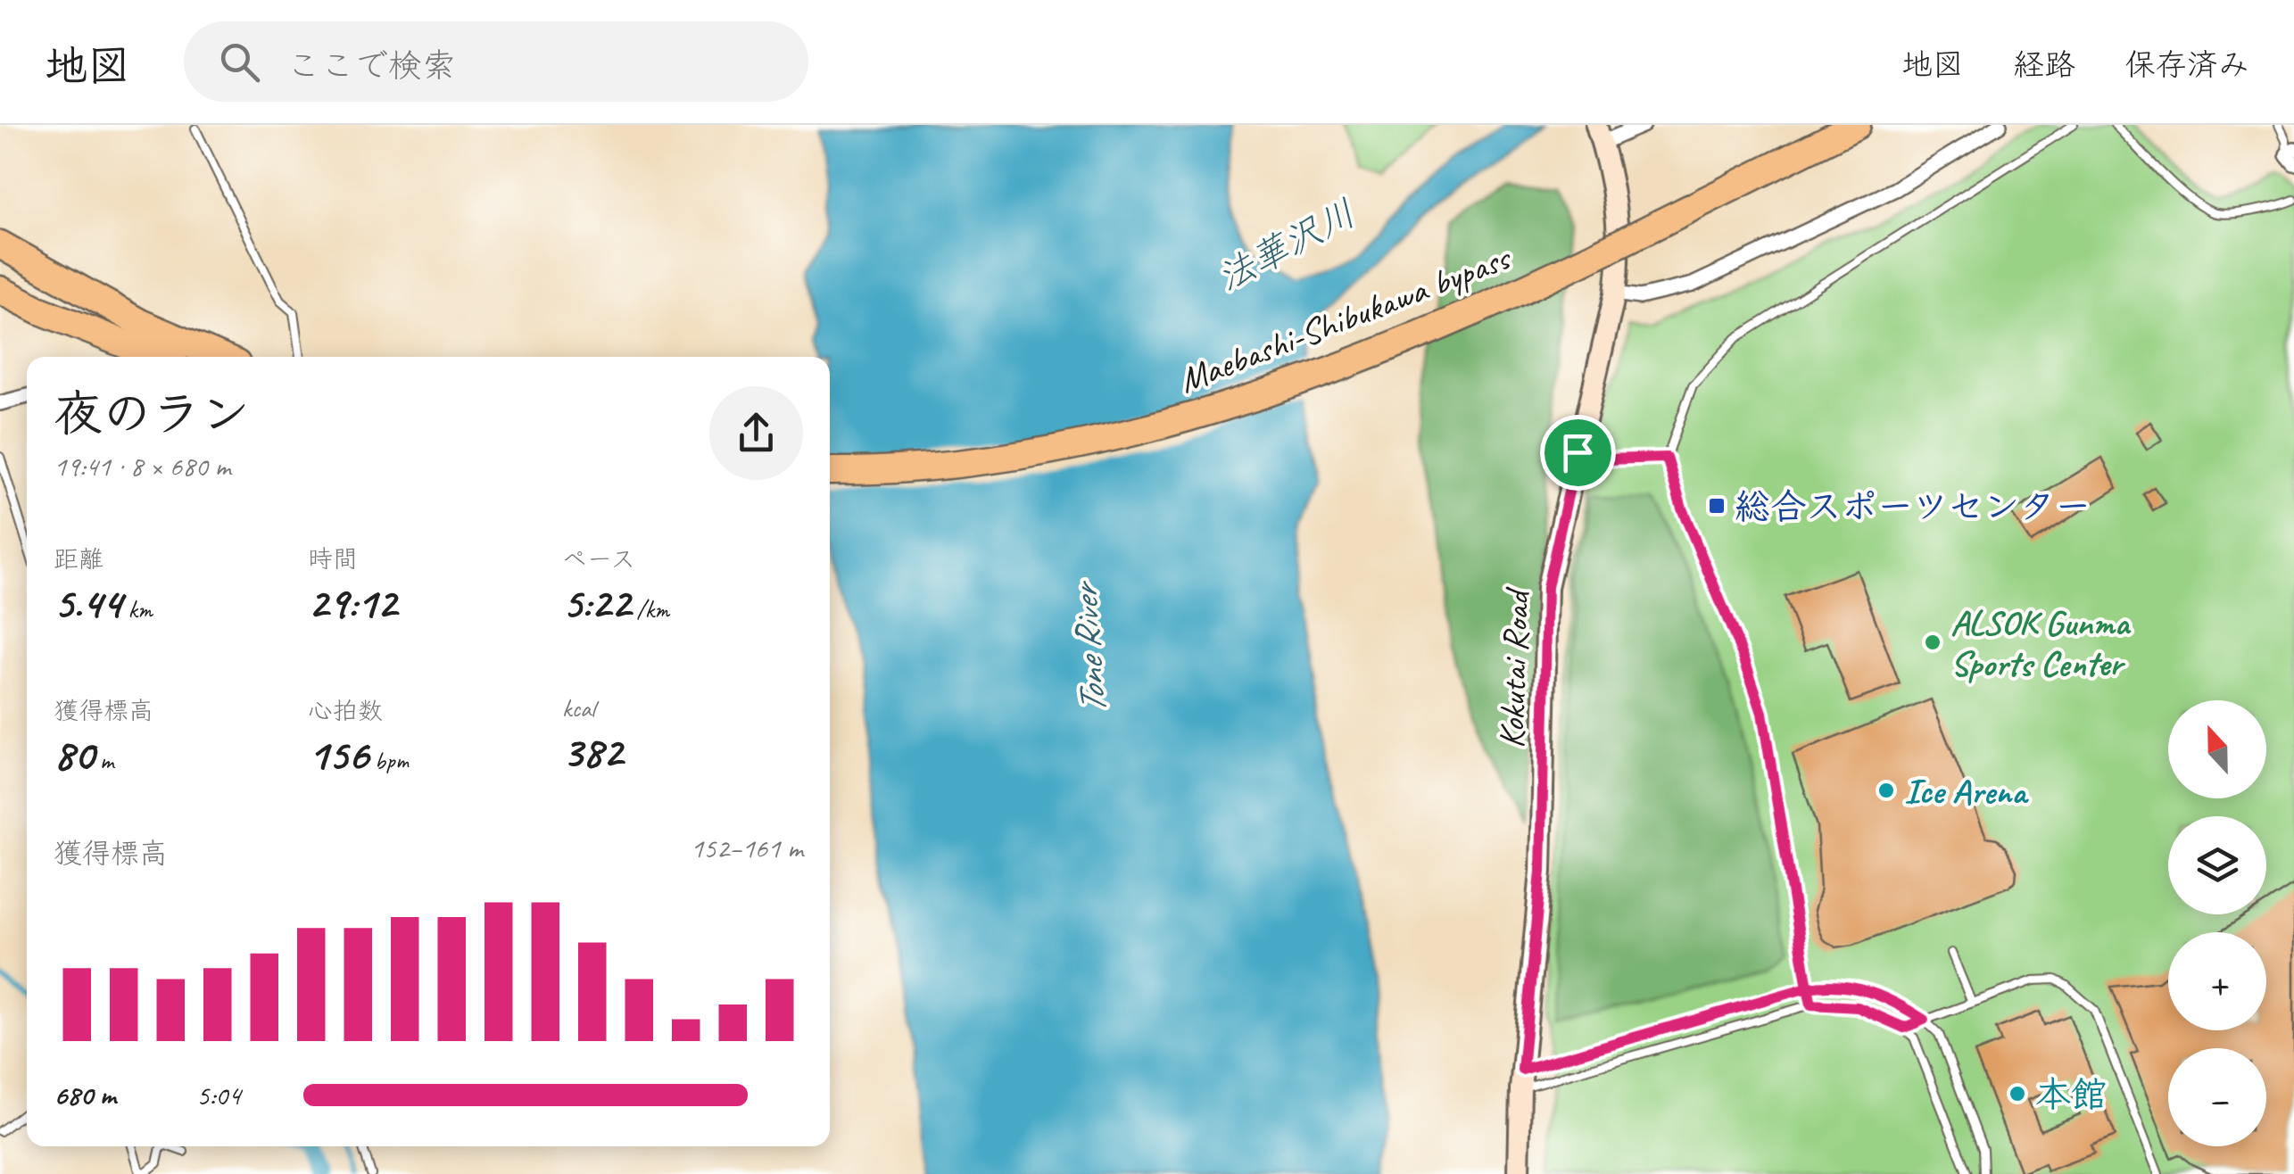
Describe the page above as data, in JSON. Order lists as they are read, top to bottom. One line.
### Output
{"streets":{"highway":["Maebashi-Shibukawa bypass"],"street":["Kokutai Road"]},"water":["法華沢川","Tone River"],"places":{"transit":["総合スポーツセンター"],"other":["ALSOK Gunma Sports Center","Ice Arena","本館"]},"north":"top","page":{"header":"地図","search":"ここで検索","nav":["地図","経路","保存済み"],"heading":["夜のラン","19:41 · 8 × 680 m"],"stats":[["距離","5.44 km"],["時間","29:12"],["ペース","5:22 /km"],["獲得標高","80 m"],["心拍数","156 bpm"],["kcal","382"]],"map_buttons":["+","−"],"chart":["獲得標高","152–161 m"],"list":[{"name":"680 m","note":"5:04"}]}}
